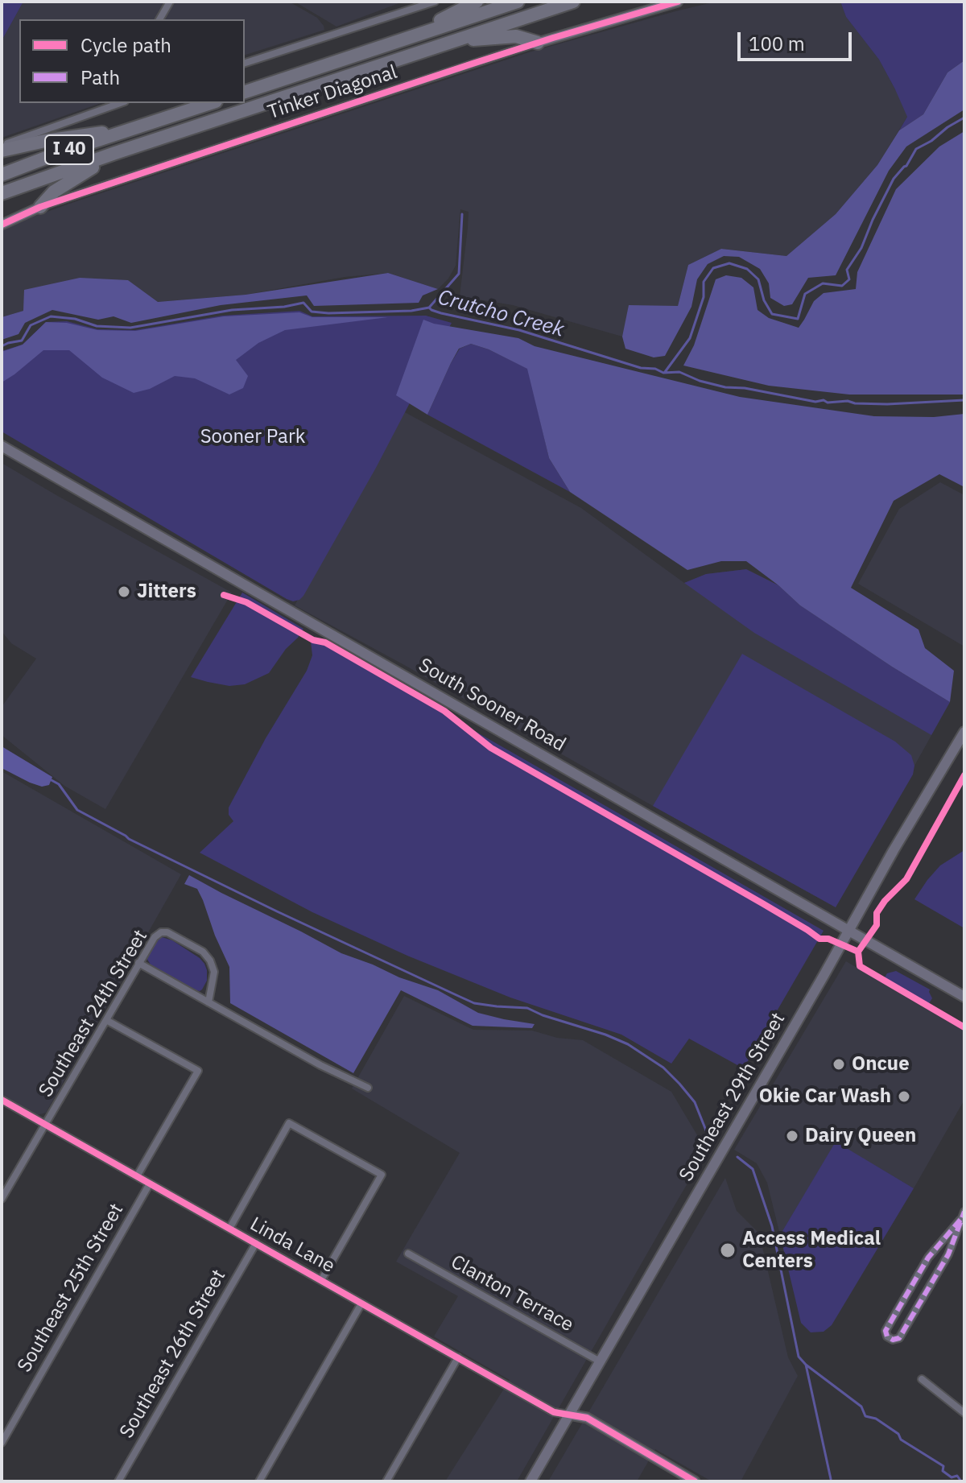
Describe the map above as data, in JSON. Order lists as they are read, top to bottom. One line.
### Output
{"streets":{"highway":["Tinker Diagonal","I 40"],"main road":["South Sooner Road","Southeast 29th Street"],"street":["Southeast 24th Street","Linda Lane","Southeast 25th Street","Clanton Terrace","Southeast 26th Street"]},"crossings":[["South Sooner Road","Southeast 29th Street"],["Southeast 24th Street","Linda Lane"],["Southeast 29th Street","Linda Lane"],["Southeast 29th Street","Clanton Terrace"],["Linda Lane","Southeast 25th Street"],["Linda Lane","Southeast 26th Street"]],"water":["Crutcho Creek"],"parks":["Sooner Park"],"places":["Jitters","Oncue","Okie Car Wash","Dairy Queen","Access Medical Centers"],"legend":["Cycle path","Path"],"scale_bar":"100 m"}
